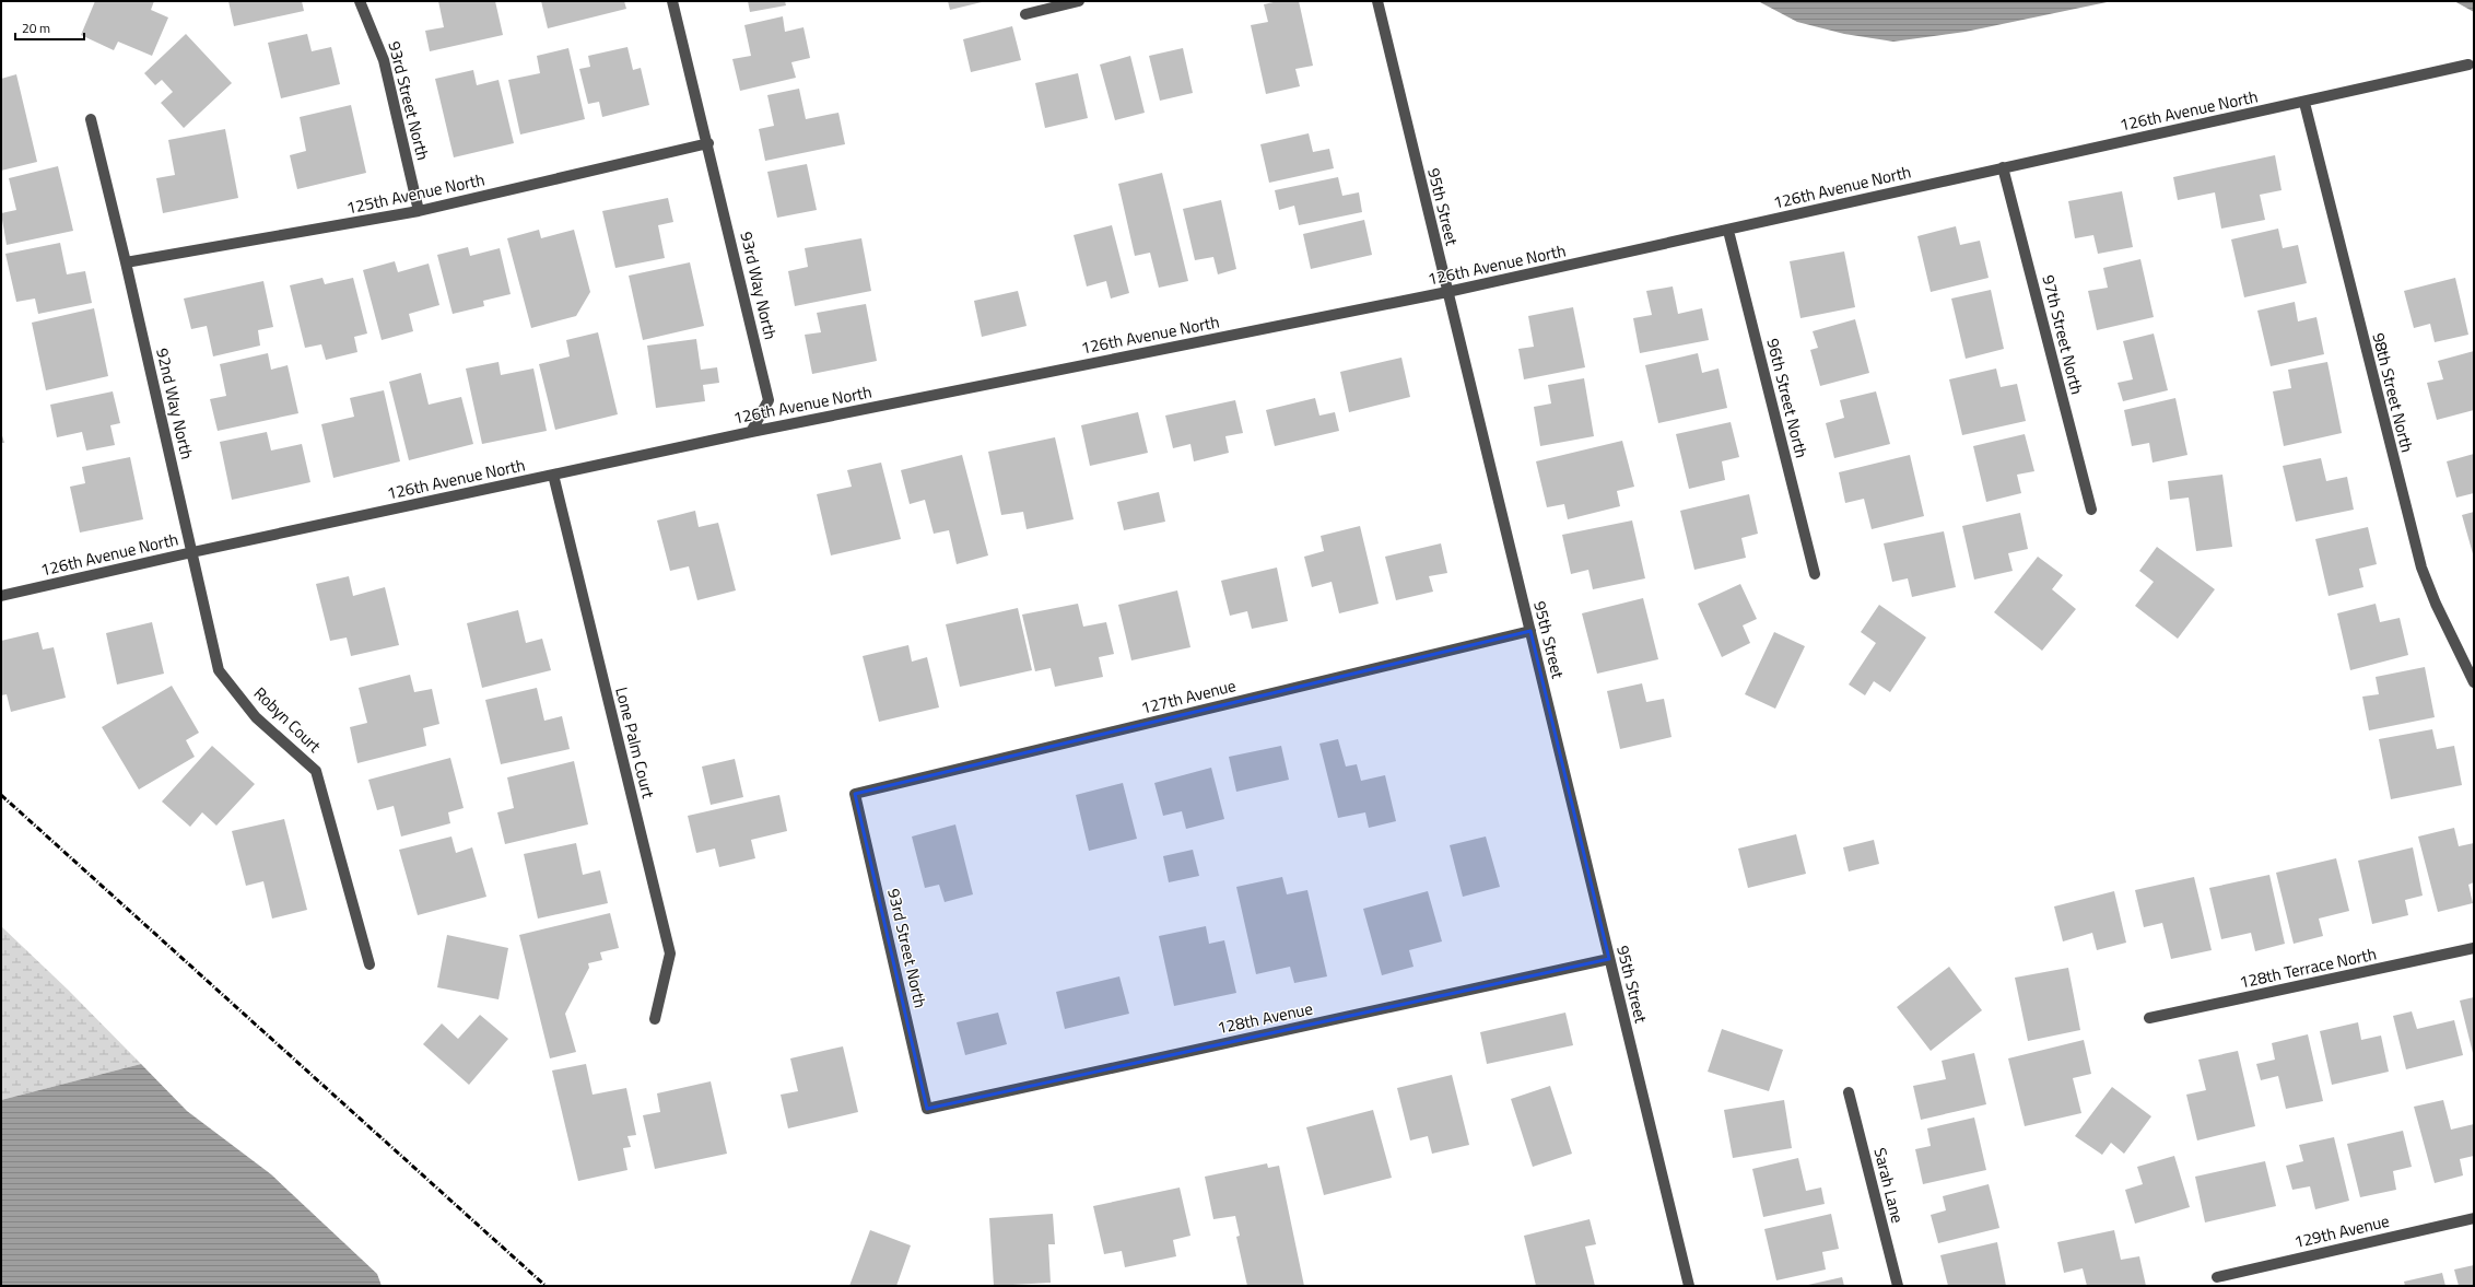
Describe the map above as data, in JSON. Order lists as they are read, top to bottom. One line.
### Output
{"streets":{"street":["93rd Street North","126th Avenue North","125th Avenue North","95th Street","93rd Way North","97th Street North","98th Street North","96th Street North","92nd Way North","127th Avenue","Robyn Court","Lone Palm Court","128th Terrace North","128th Avenue","Sarah Lane","129th Avenue"]},"crossings":[["93rd Street North","125th Avenue North"],["93rd Street North","127th Avenue"],["93rd Street North","128th Avenue"],["126th Avenue North","95th Street"],["126th Avenue North","93rd Way North"],["126th Avenue North","97th Street North"],["126th Avenue North","98th Street North"],["126th Avenue North","96th Street North"],["126th Avenue North","92nd Way North"],["126th Avenue North","Robyn Court"],["126th Avenue North","Lone Palm Court"],["125th Avenue North","93rd Way North"],["125th Avenue North","92nd Way North"],["95th Street","127th Avenue"],["95th Street","128th Avenue"],["92nd Way North","Robyn Court"]],"scale_bar":"20 m"}
